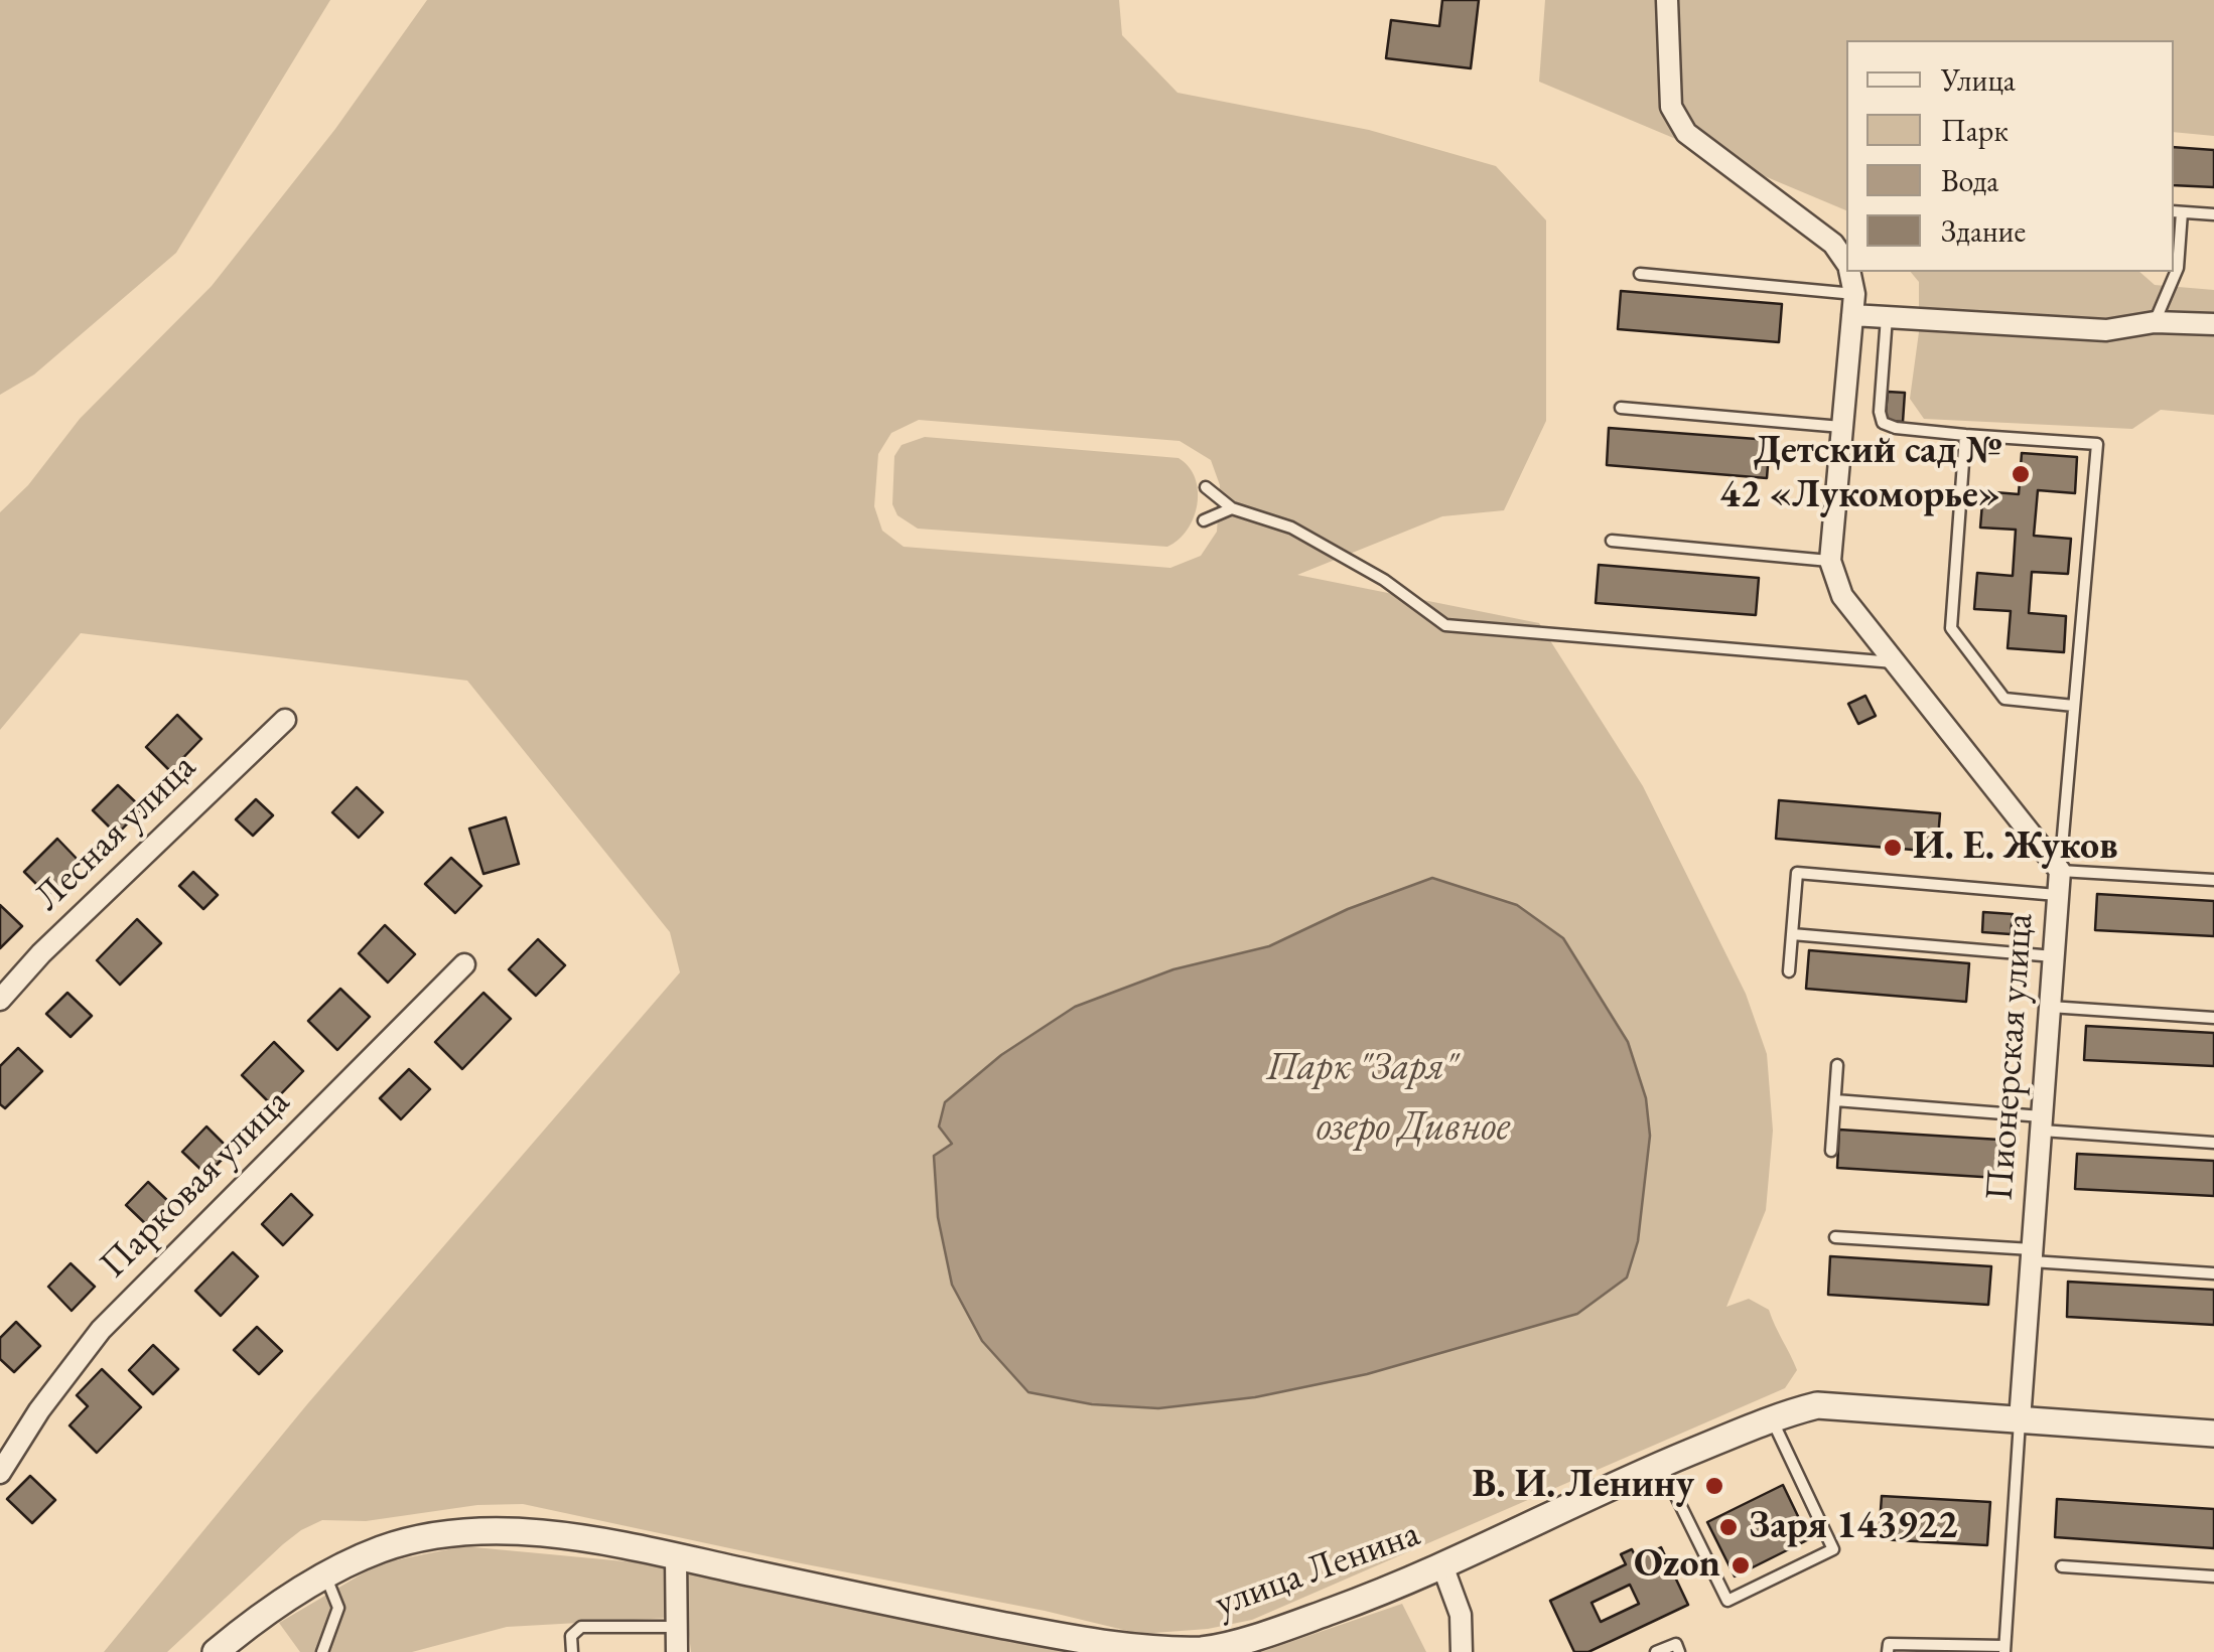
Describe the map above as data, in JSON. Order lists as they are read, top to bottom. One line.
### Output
{"streets":{"street":["Лесная улица","Пионерская улица","Парковая улица","улица Ленина"]},"crossings":[["Пионерская улица","улица Ленина"]],"water":["озеро Дивное"],"parks":["Парк \"Заря\""],"places":["Детский сад № 42 «Лукоморье»","И. Е. Жуков","В. И. Ленину","Заря 143922","Ozon"],"legend":["Улица","Парк","Вода","Здание"]}
